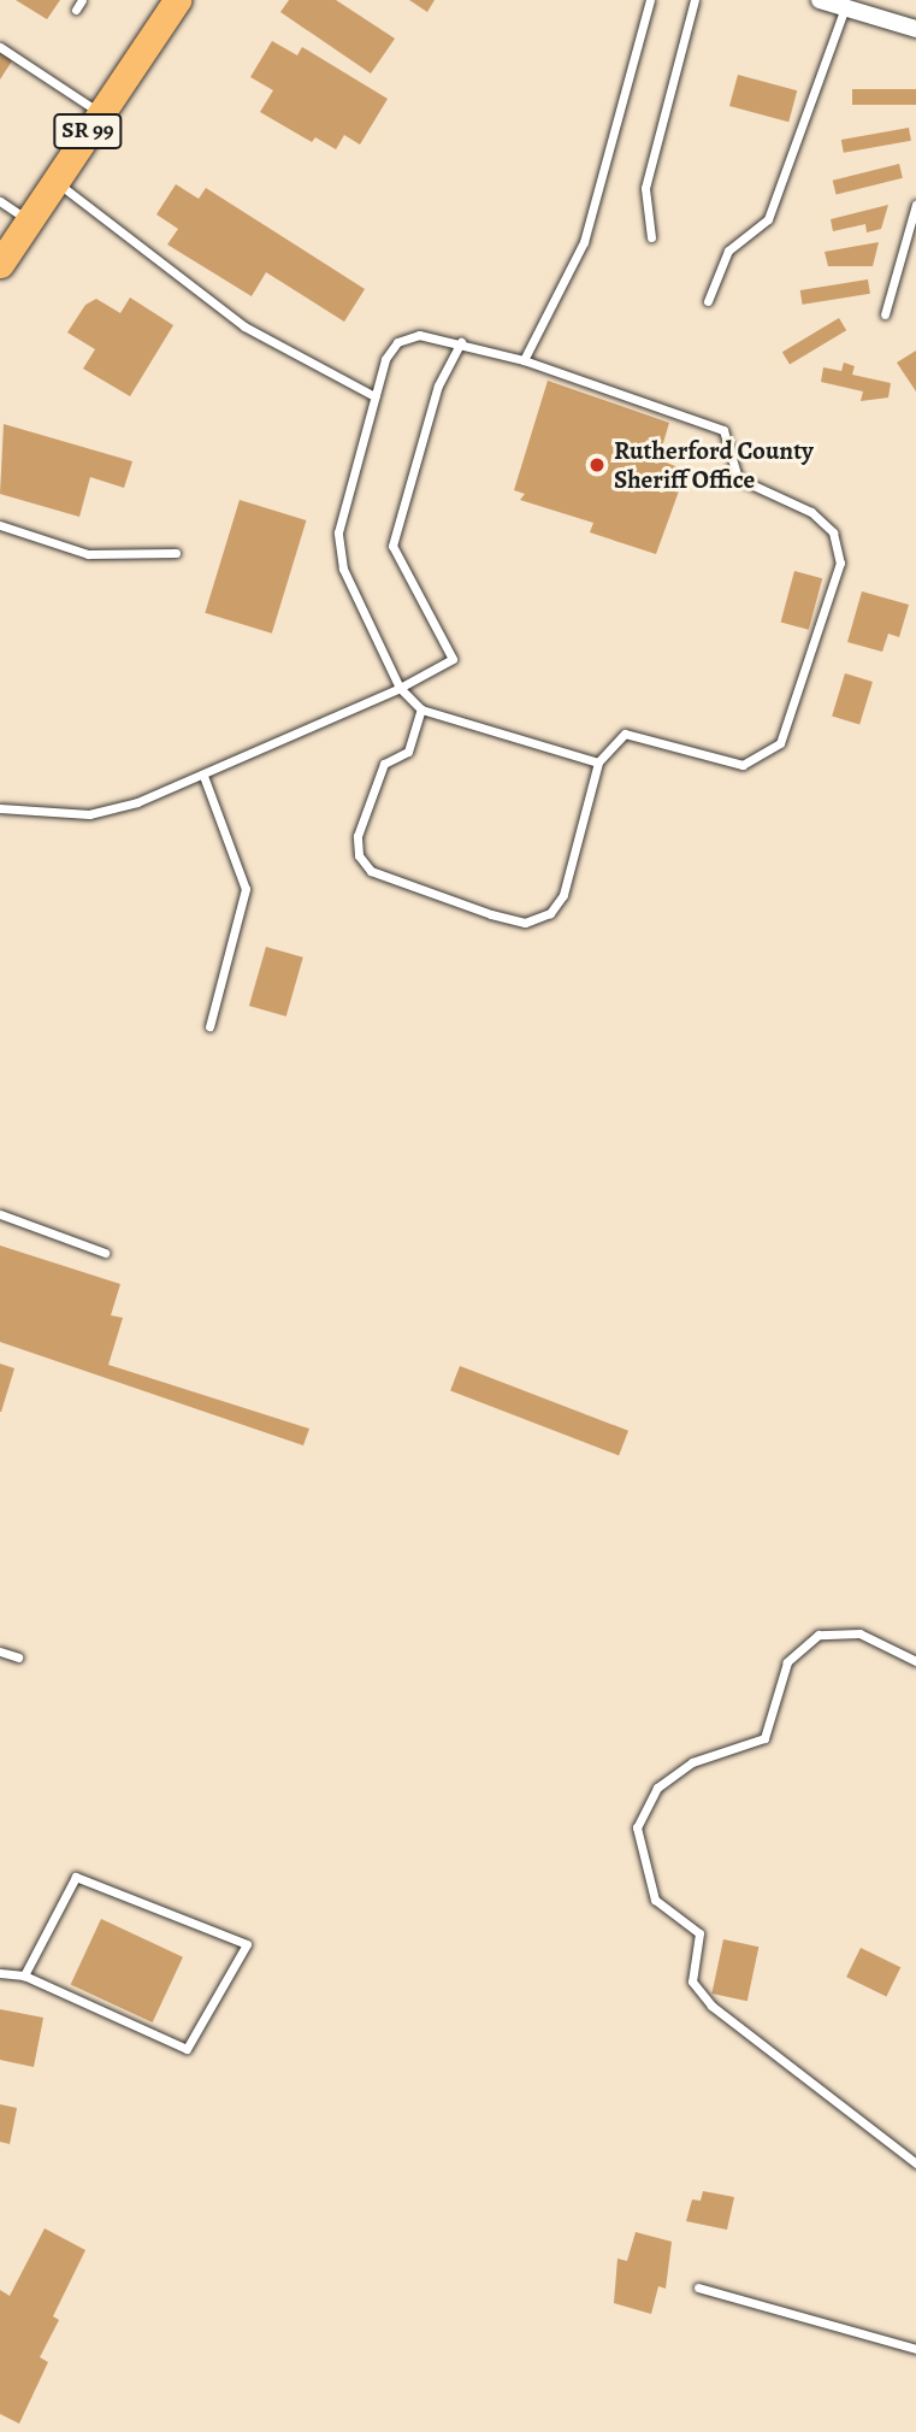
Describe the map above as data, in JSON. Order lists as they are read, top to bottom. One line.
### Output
{"streets":{"main road":["SR 99"]},"places":["Rutherford County Sheriff Office"]}
